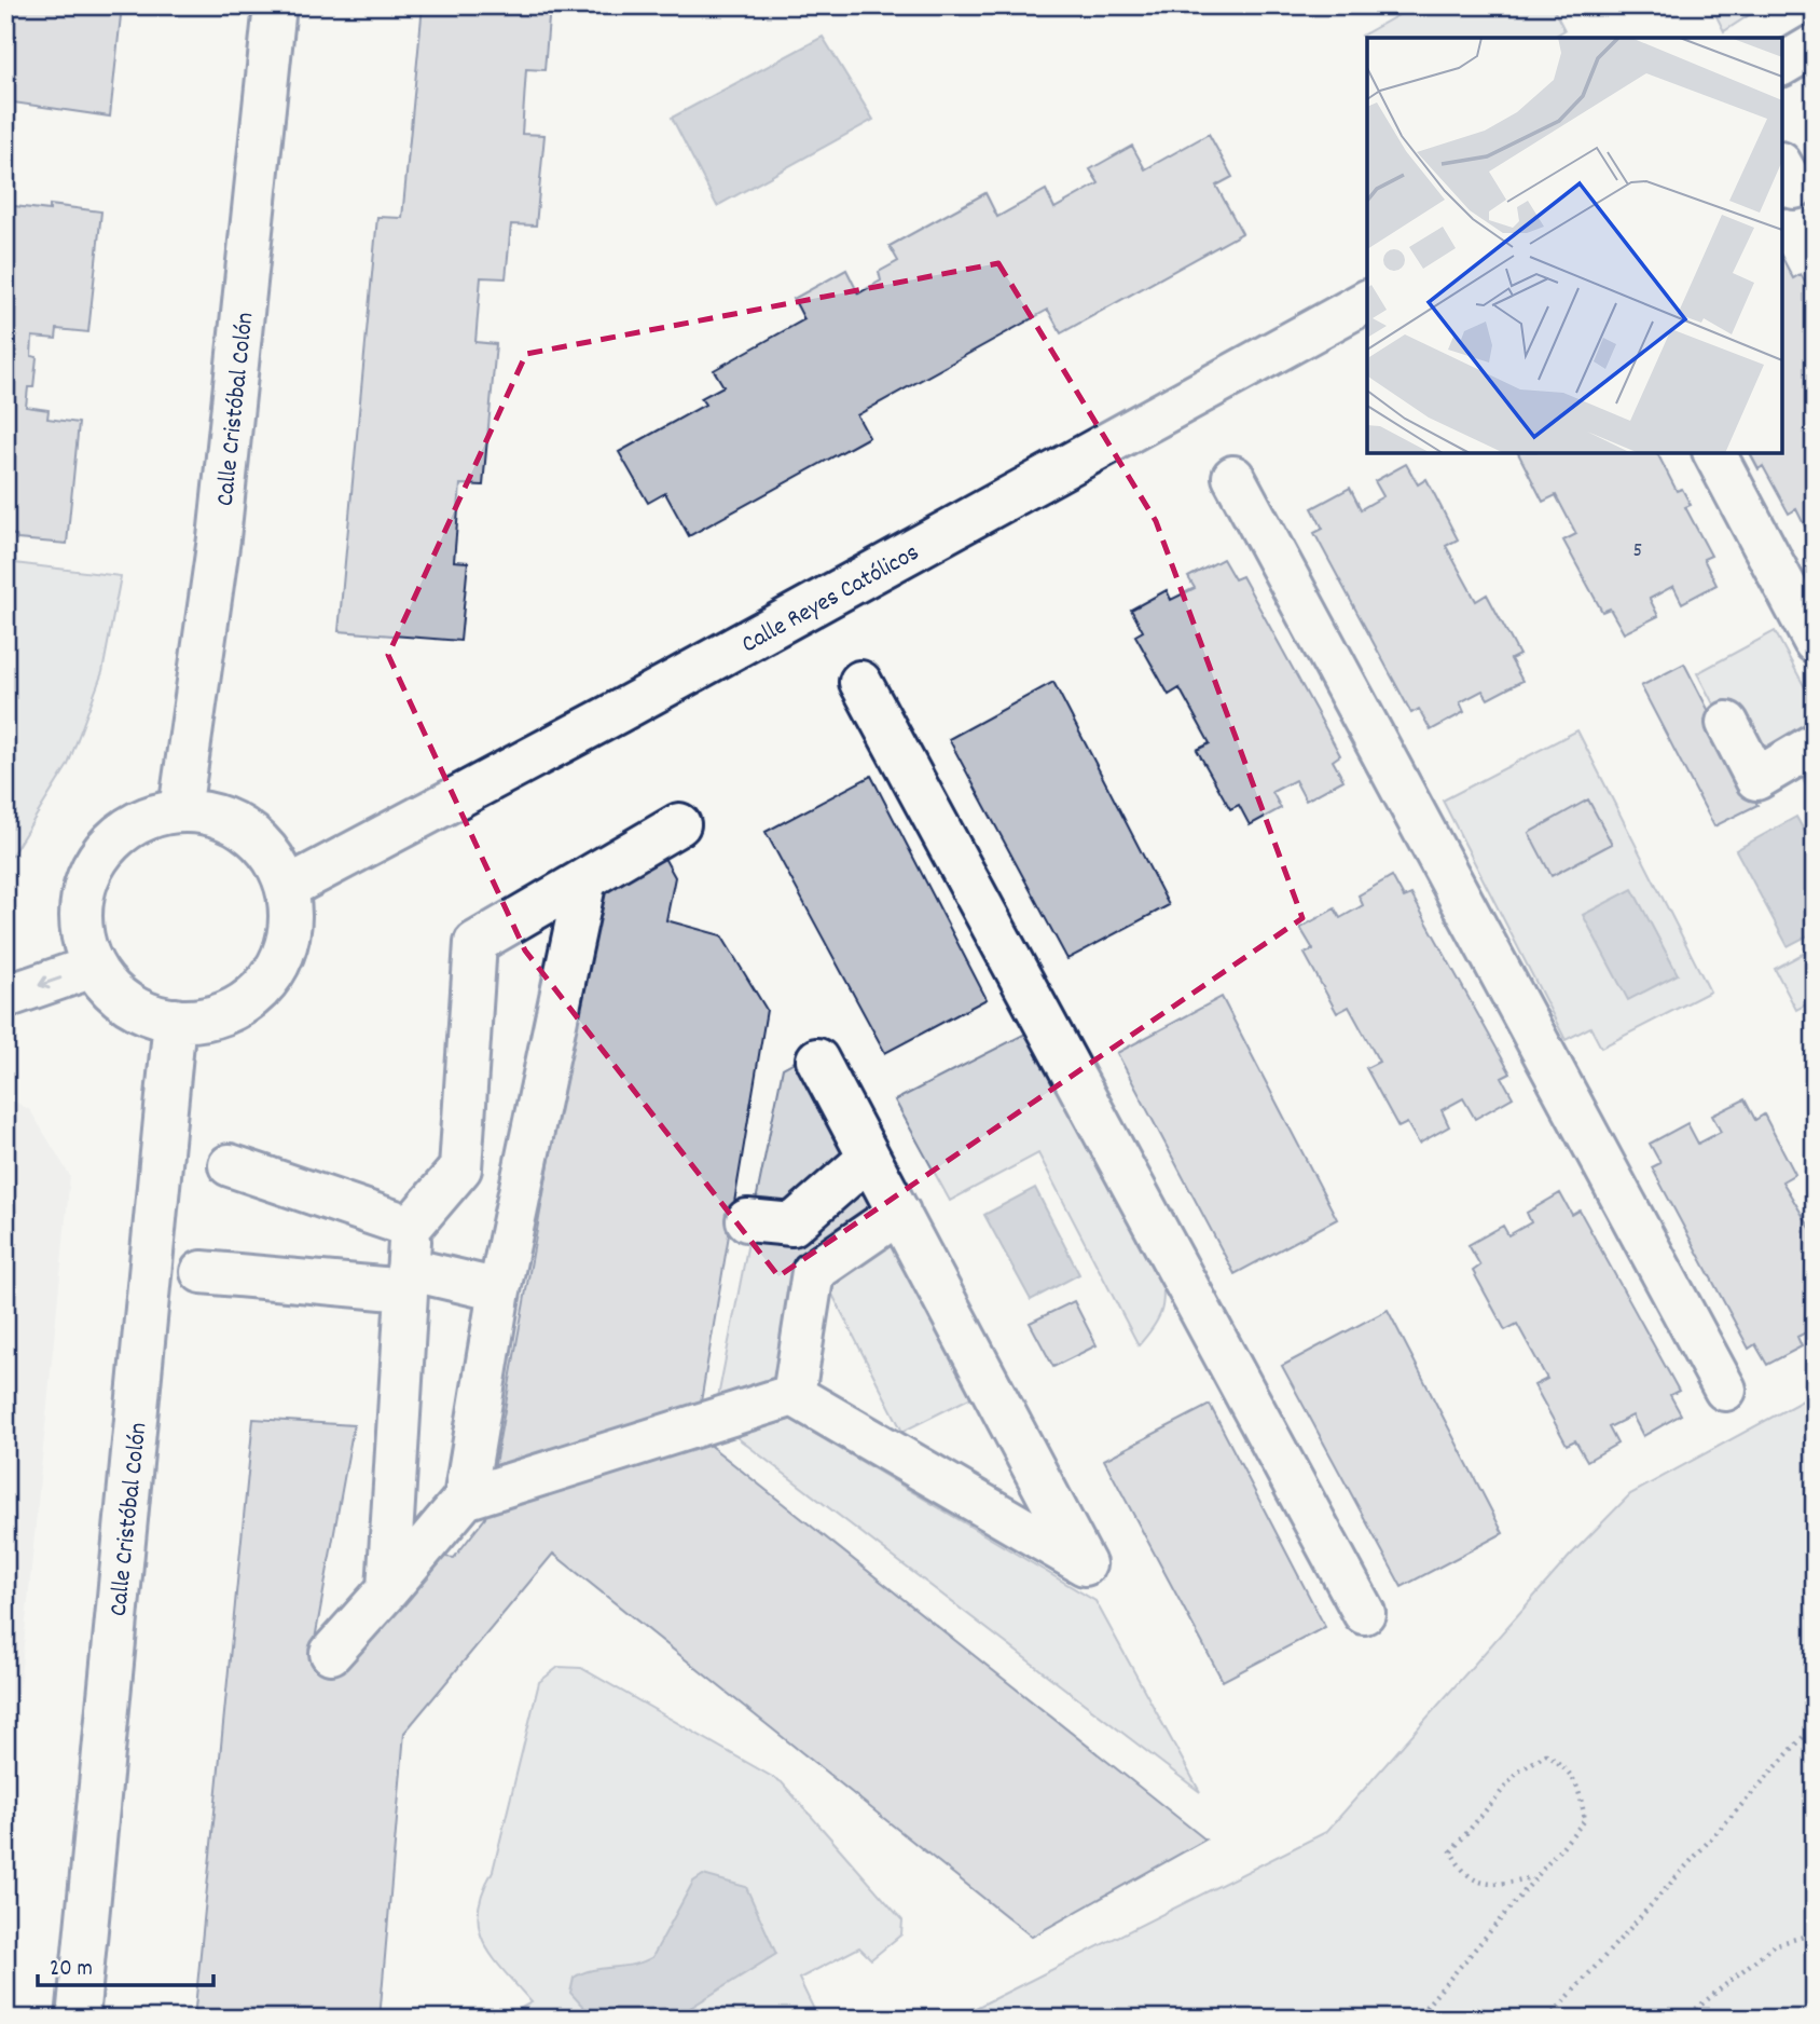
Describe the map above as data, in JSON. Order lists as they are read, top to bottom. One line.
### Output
{"streets":{"street":["Calle Cristóbal Colón","Calle Reyes Católicos"]},"crossings":[["Calle Cristóbal Colón","Calle Reyes Católicos"]],"house_numbers":["5"],"scale_bar":"20 m"}
